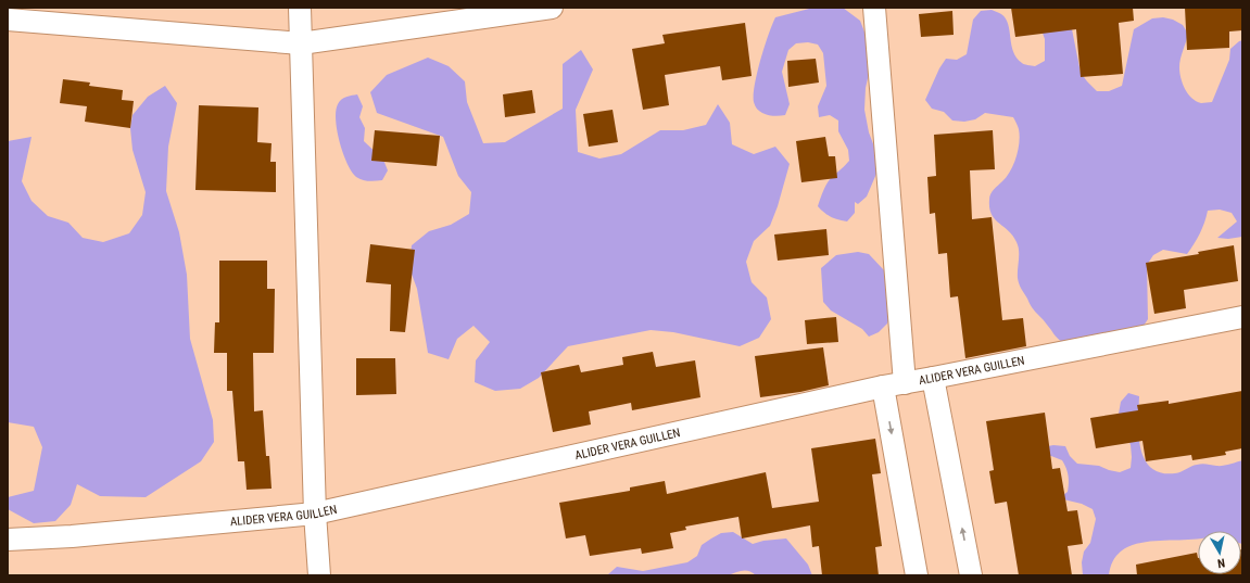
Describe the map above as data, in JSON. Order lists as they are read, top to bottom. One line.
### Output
{"streets":{"street":["ALIDER VERA GUILLEN"]},"north":"bottom"}
